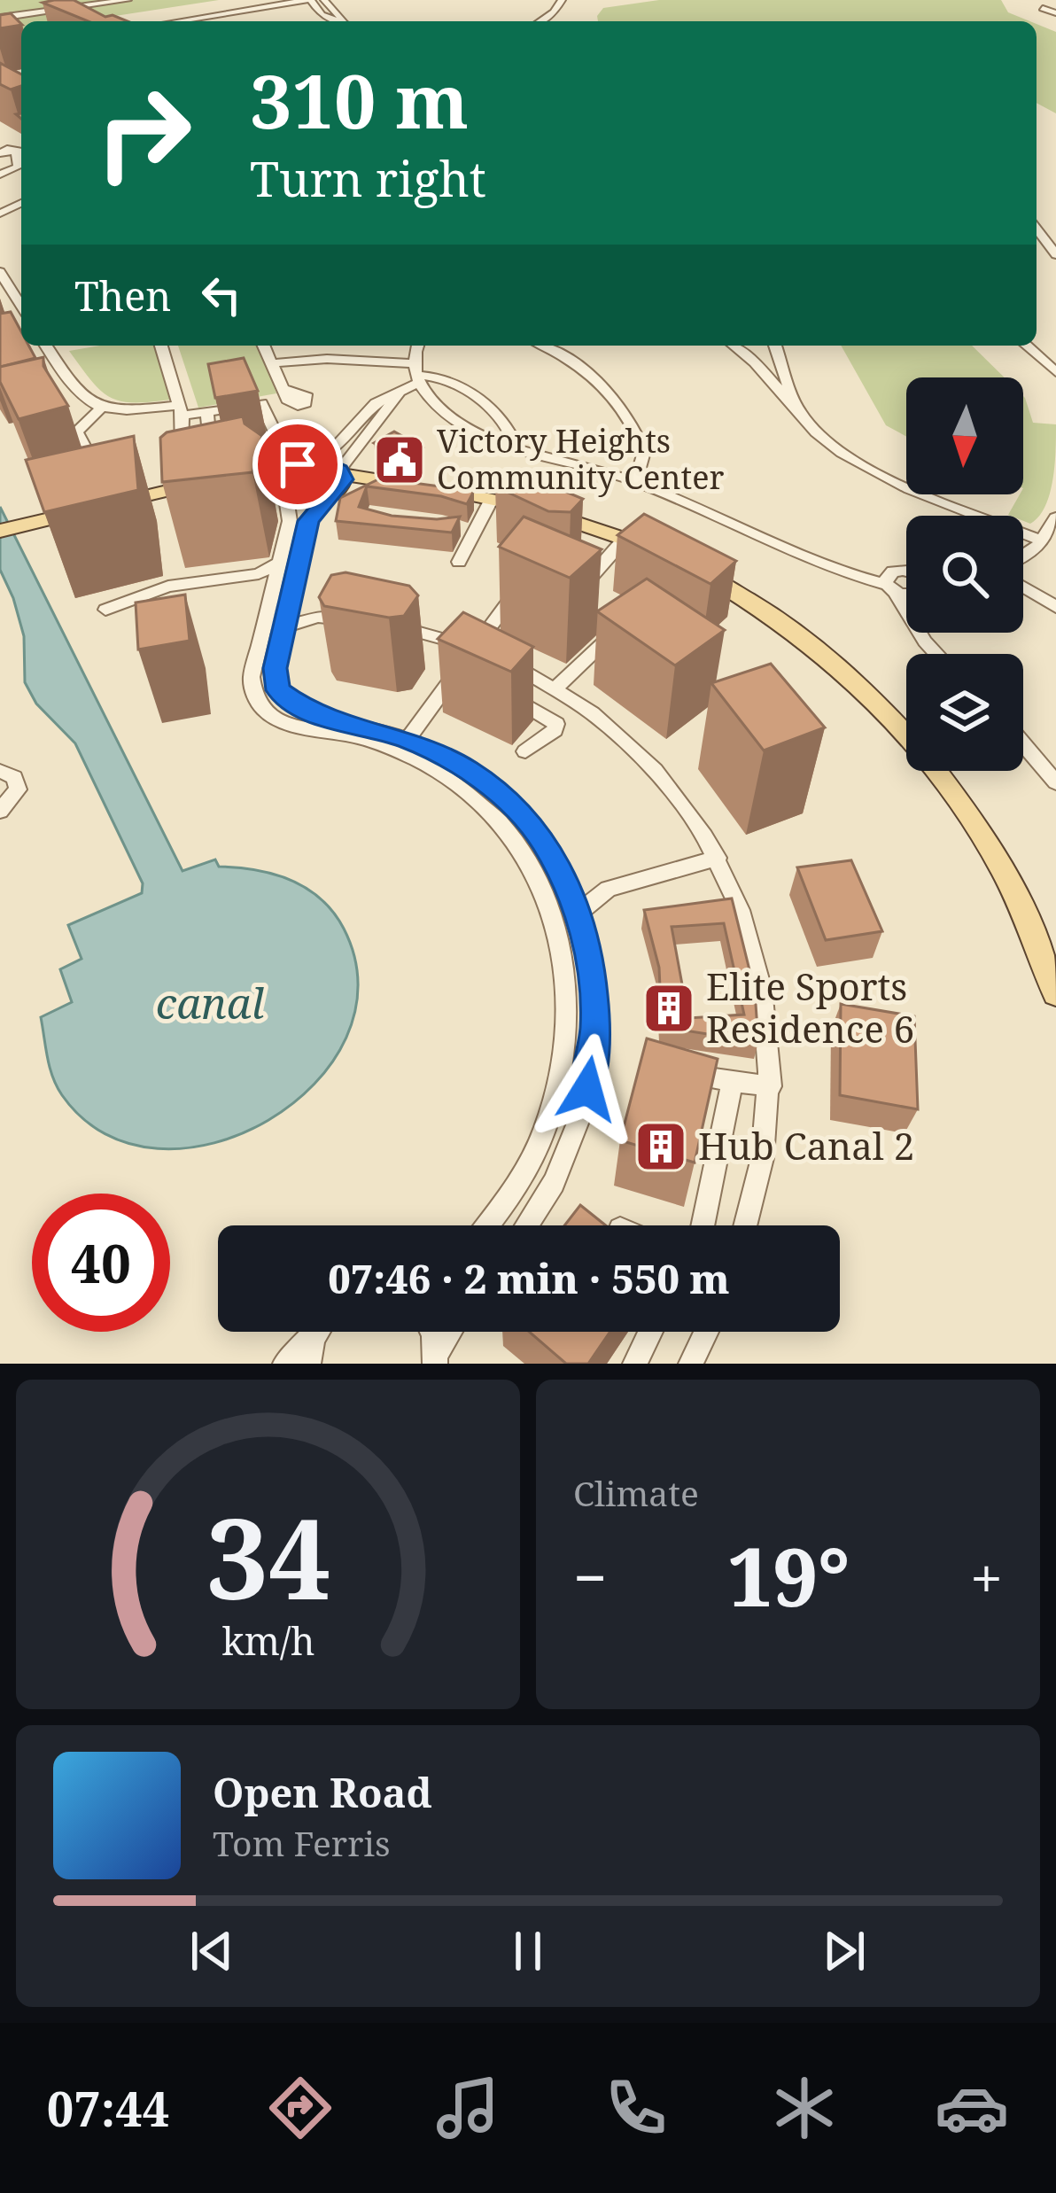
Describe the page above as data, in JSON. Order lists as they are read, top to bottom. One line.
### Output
{"water":["canal"],"places":{"public building":["Victory Heights Community Center"],"building":["Elite Sports Residence 6","Hub Canal 2"]},"north":"bottom","page":{"turn":["310 m","Turn right"],"then":"Then","limit":"40","trip":"07:46 · 2 min · 550 m","tile":"Climate","heat":["−","19°","+"],"song":["Open Road","Tom Ferris"],"tabs":"07:44","gauge":["34","km/h"]}}
